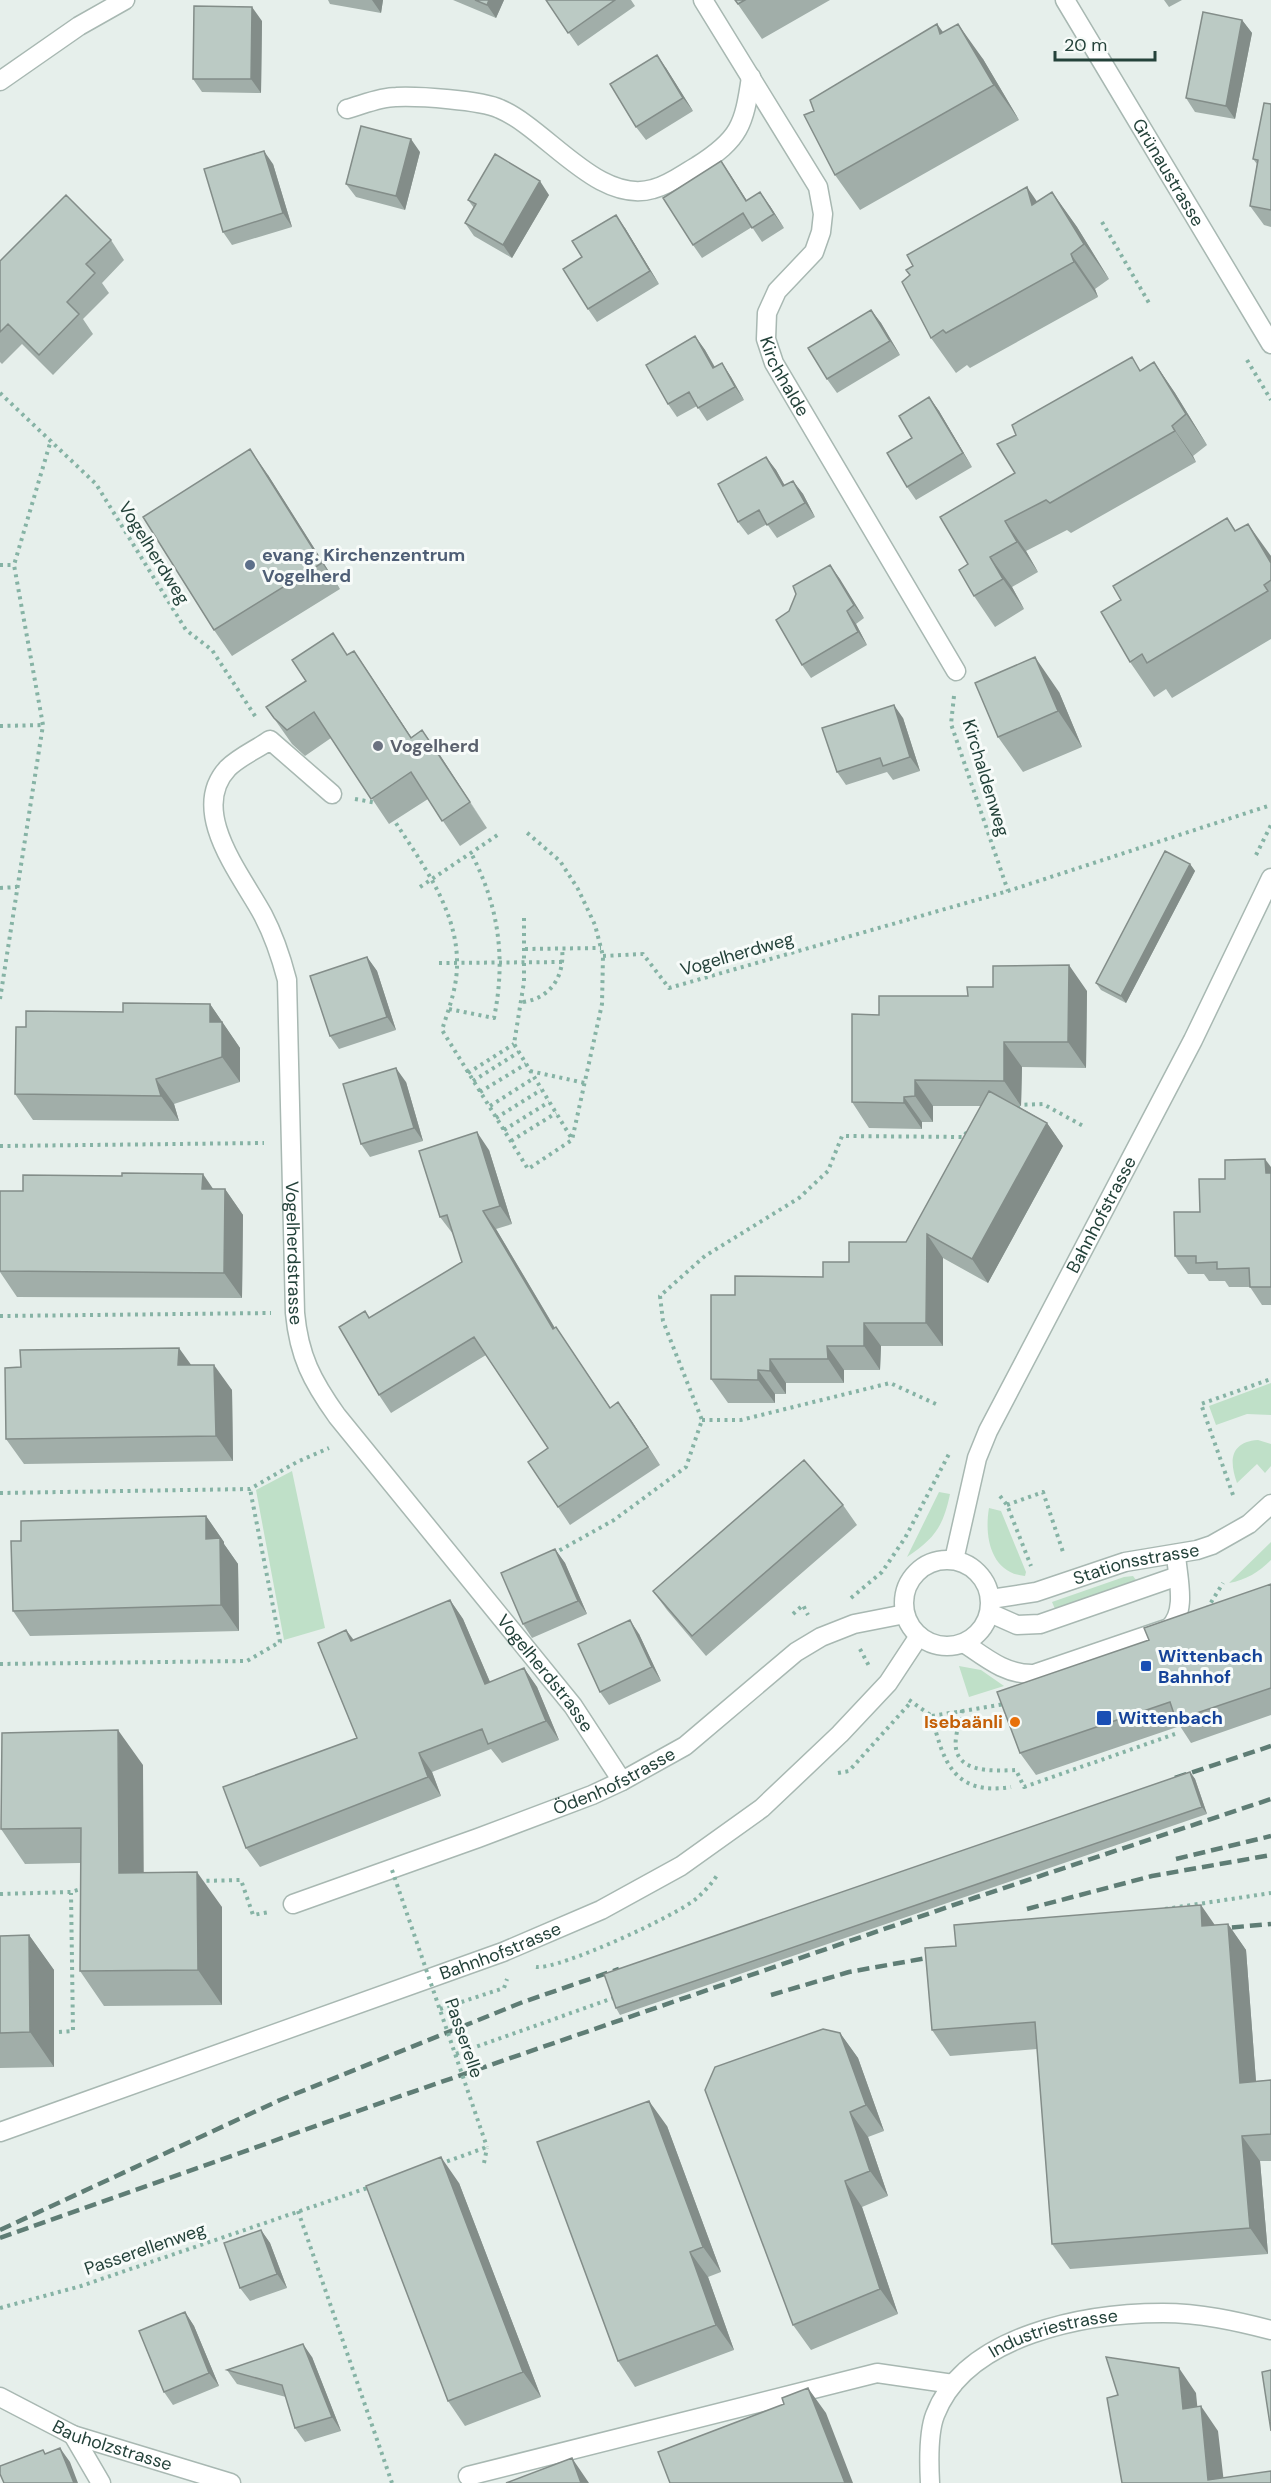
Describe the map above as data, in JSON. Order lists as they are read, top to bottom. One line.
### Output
{"streets":{"street":["Grünaustrasse","Kirchhalde","Bahnhofstrasse","Vogelherdstrasse","Stationsstrasse","Ödenhofstrasse","Industriestrasse","Bauholzstrasse"],"path":["Vogelherdweg","Kirchaldenweg","Passerelle","Passerellenweg"]},"crossings":[["Kirchhalde","Kirchaldenweg"],["Vogelherdweg","Kirchaldenweg"],["Vogelherdweg","Vogelherdstrasse"],["Bahnhofstrasse","Stationsstrasse"],["Bahnhofstrasse","Ödenhofstrasse"],["Vogelherdstrasse","Ödenhofstrasse"],["Stationsstrasse","Ödenhofstrasse"],["Ödenhofstrasse","Passerelle"]],"places":{"other":["evang. Kirchenzentrum Vogelherd","Vogelherd","Isebaänli"],"transit":["Wittenbach Bahnhof","Wittenbach"]},"scale_bar":"20 m"}
